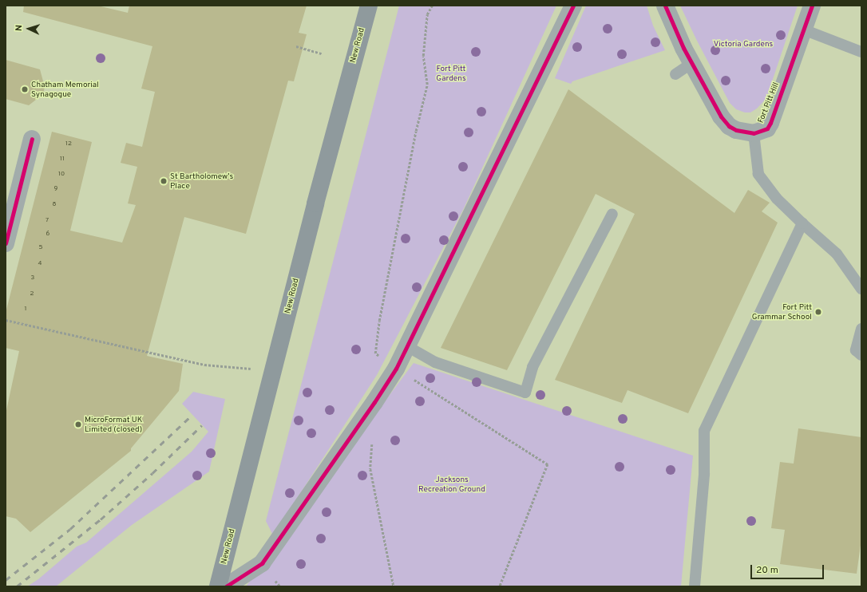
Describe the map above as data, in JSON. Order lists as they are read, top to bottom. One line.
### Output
{"streets":{"main road":["New Road"],"street":["Fort Pitt Hill"]},"parks":["Victoria Gardens","Fort Pitt Gardens","Jacksons Recreation Ground"],"places":["Chatham Memorial Synagogue","St Bartholomew's Place","Fort Pitt Grammar School","MicroFormat UK Limited (closed)"],"house_numbers":["12","11","10","9","8","7","6","5","4","3","2","1"],"scale_bar":"20 m","north":"left"}
